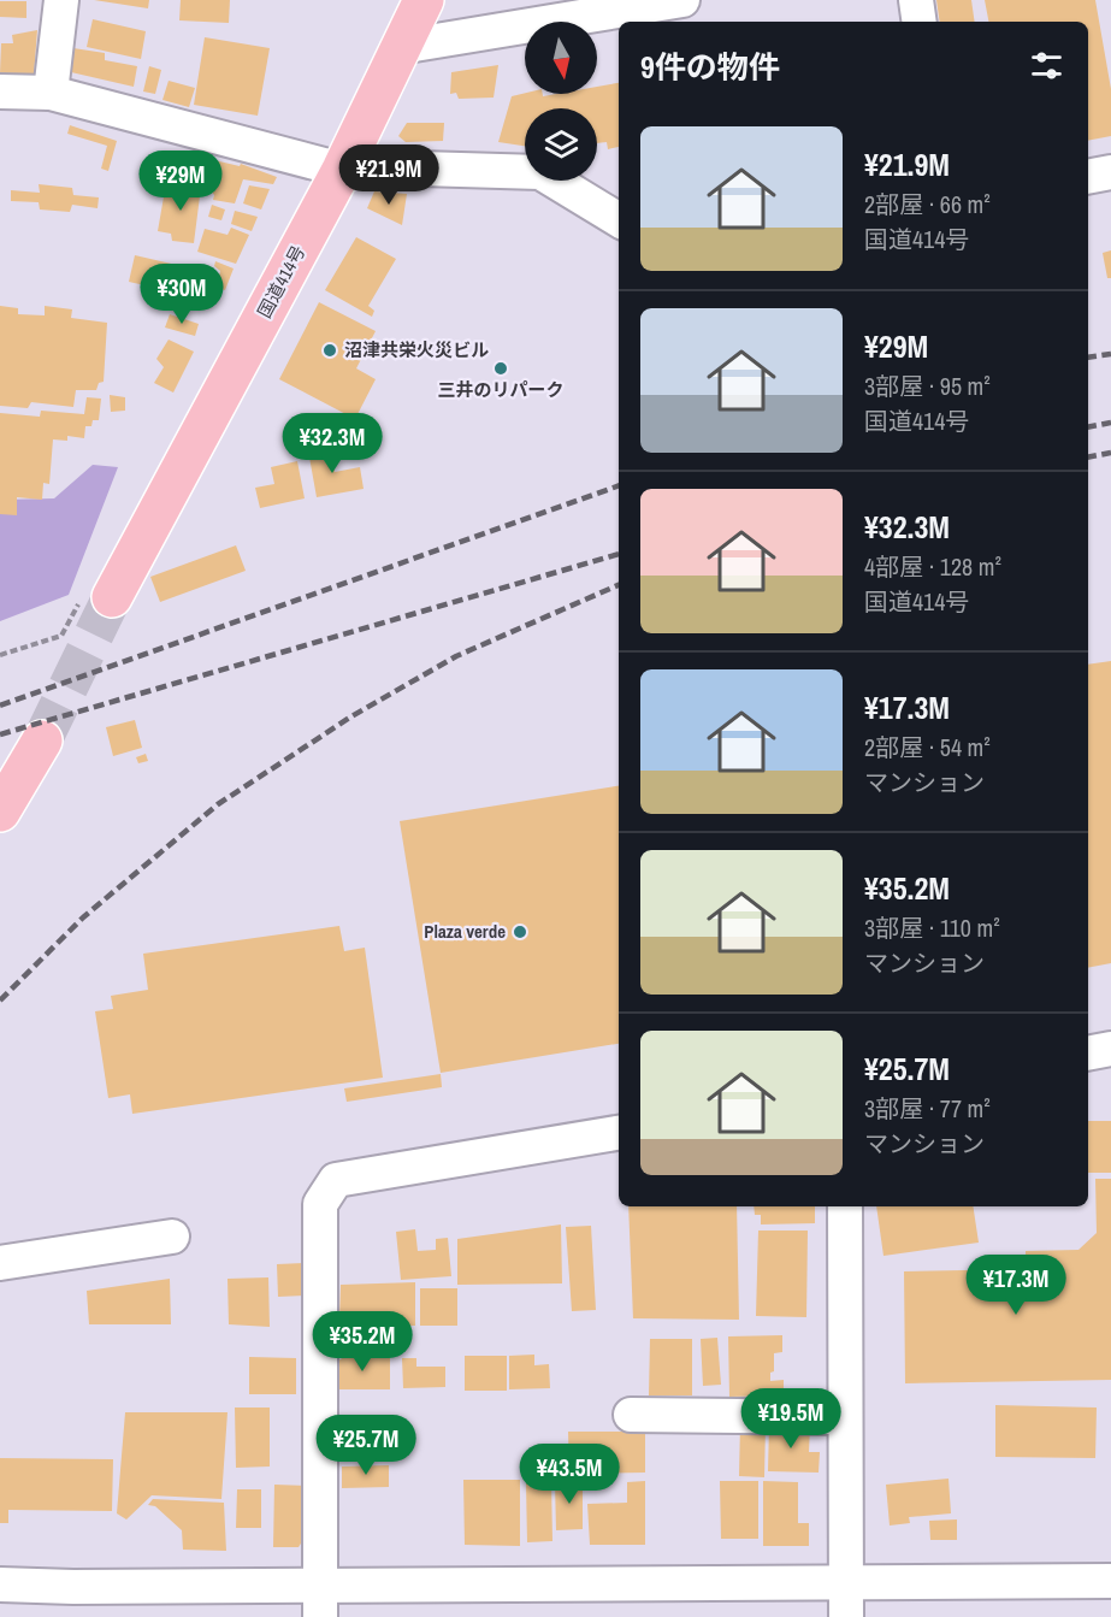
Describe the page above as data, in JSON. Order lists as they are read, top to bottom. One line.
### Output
{"streets":{"highway":["国道414号"]},"places":["沼津共栄火災ビル","三井のリパーク","Plaza verde"],"north":"bottom","page":{"heading":"9件の物件","list":[{"name":"¥21.9M","note":"2部屋 · 66 m² · 国道414号"},{"name":"¥29M","note":"3部屋 · 95 m² · 国道414号"},{"name":"¥32.3M","note":"4部屋 · 128 m² · 国道414号"},{"name":"¥17.3M","note":"2部屋 · 54 m² · マンション"},{"name":"¥35.2M","note":"3部屋 · 110 m² · マンション"},{"name":"¥25.7M","note":"3部屋 · 77 m² · マンション"}],"price":["¥21.9M","¥29M","¥30M","¥32.3M","¥17.3M","¥35.2M","¥19.5M","¥25.7M","¥43.5M"]}}
